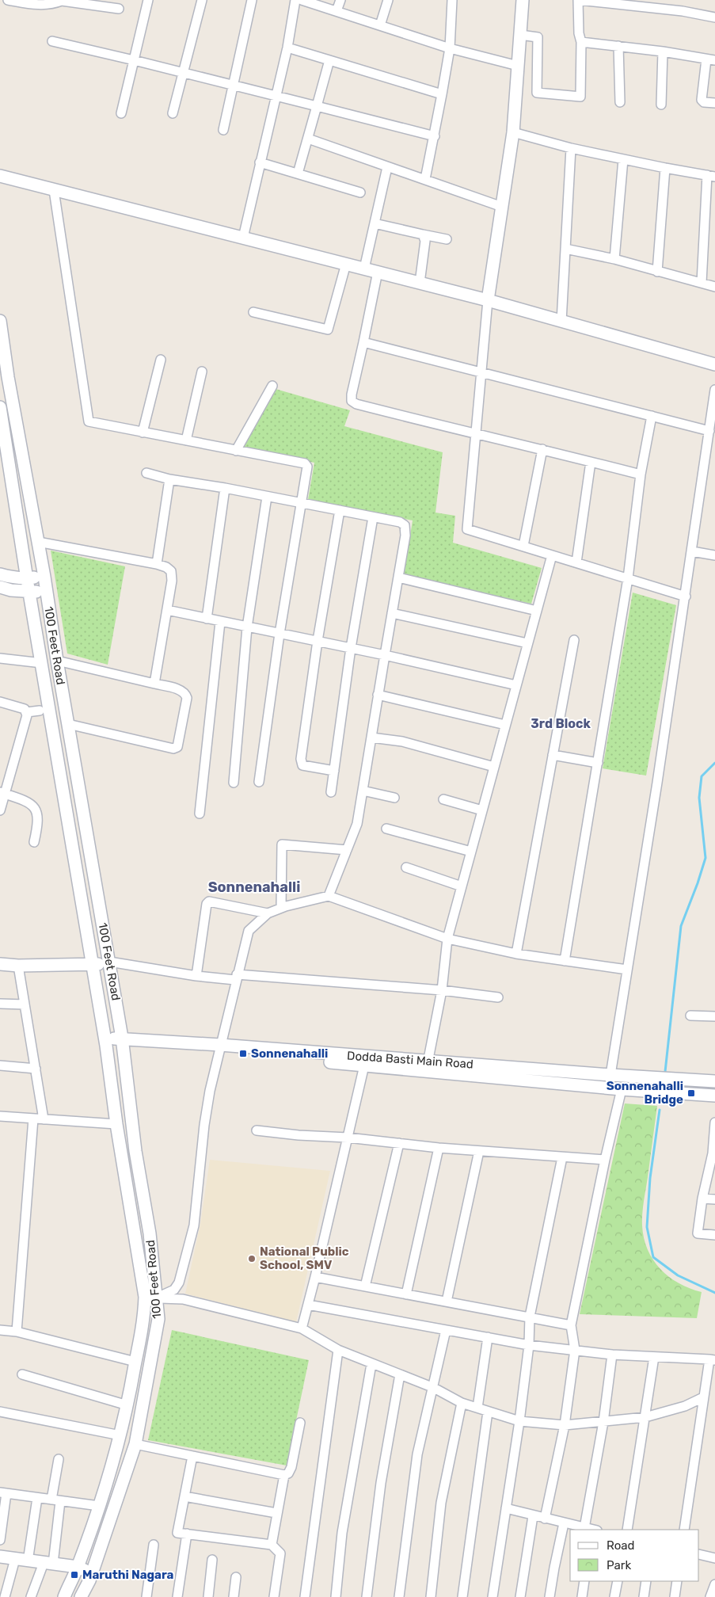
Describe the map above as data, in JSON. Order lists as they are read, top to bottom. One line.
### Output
{"streets":{"main road":["100 Feet Road","Dodda Basti Main Road"]},"crossings":[["100 Feet Road","Dodda Basti Main Road"]],"districts":["3rd Block","Sonnenahalli"],"places":{"transit":["Sonnenahalli","Sonnenahalli Bridge","Maruthi Nagara"],"other":["National Public School, SMV"]},"legend":["Road","Park"]}
